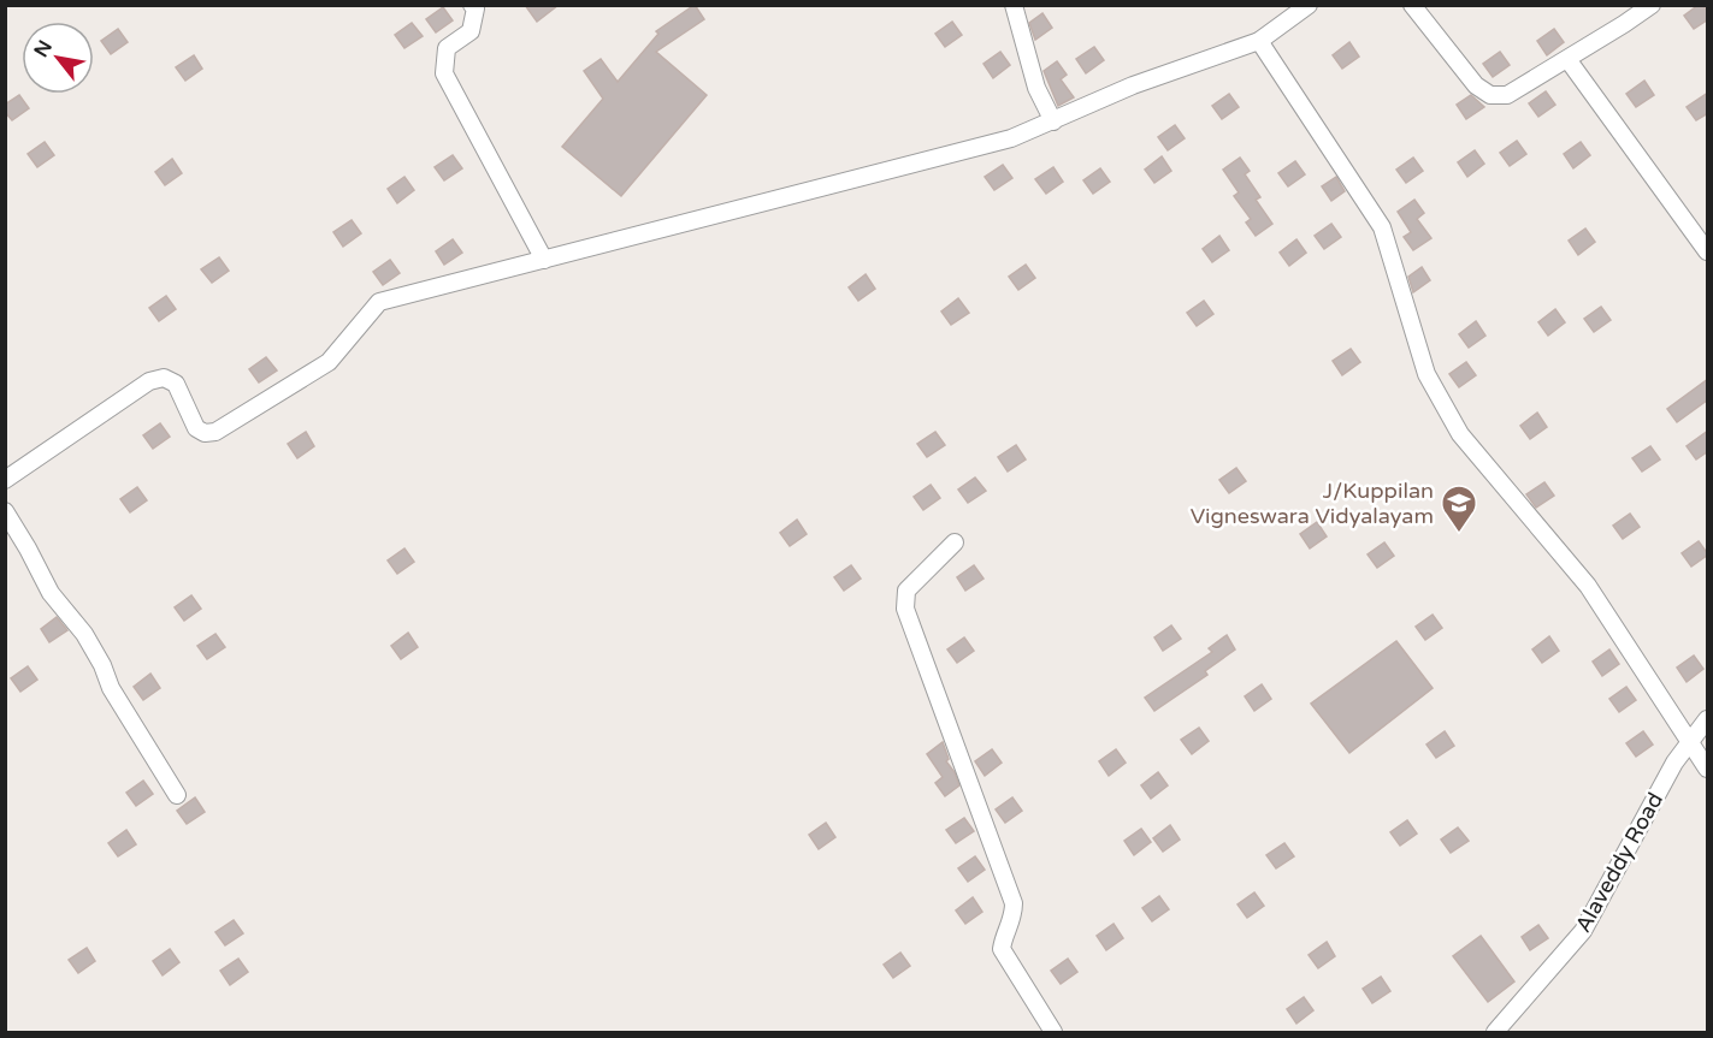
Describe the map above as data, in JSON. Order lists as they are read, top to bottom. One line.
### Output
{"streets":{"street":["Alaveddy Road"]},"places":{"school or university":["J/Kuppilan Vigneswara Vidyalayam"]},"north":"top left"}
